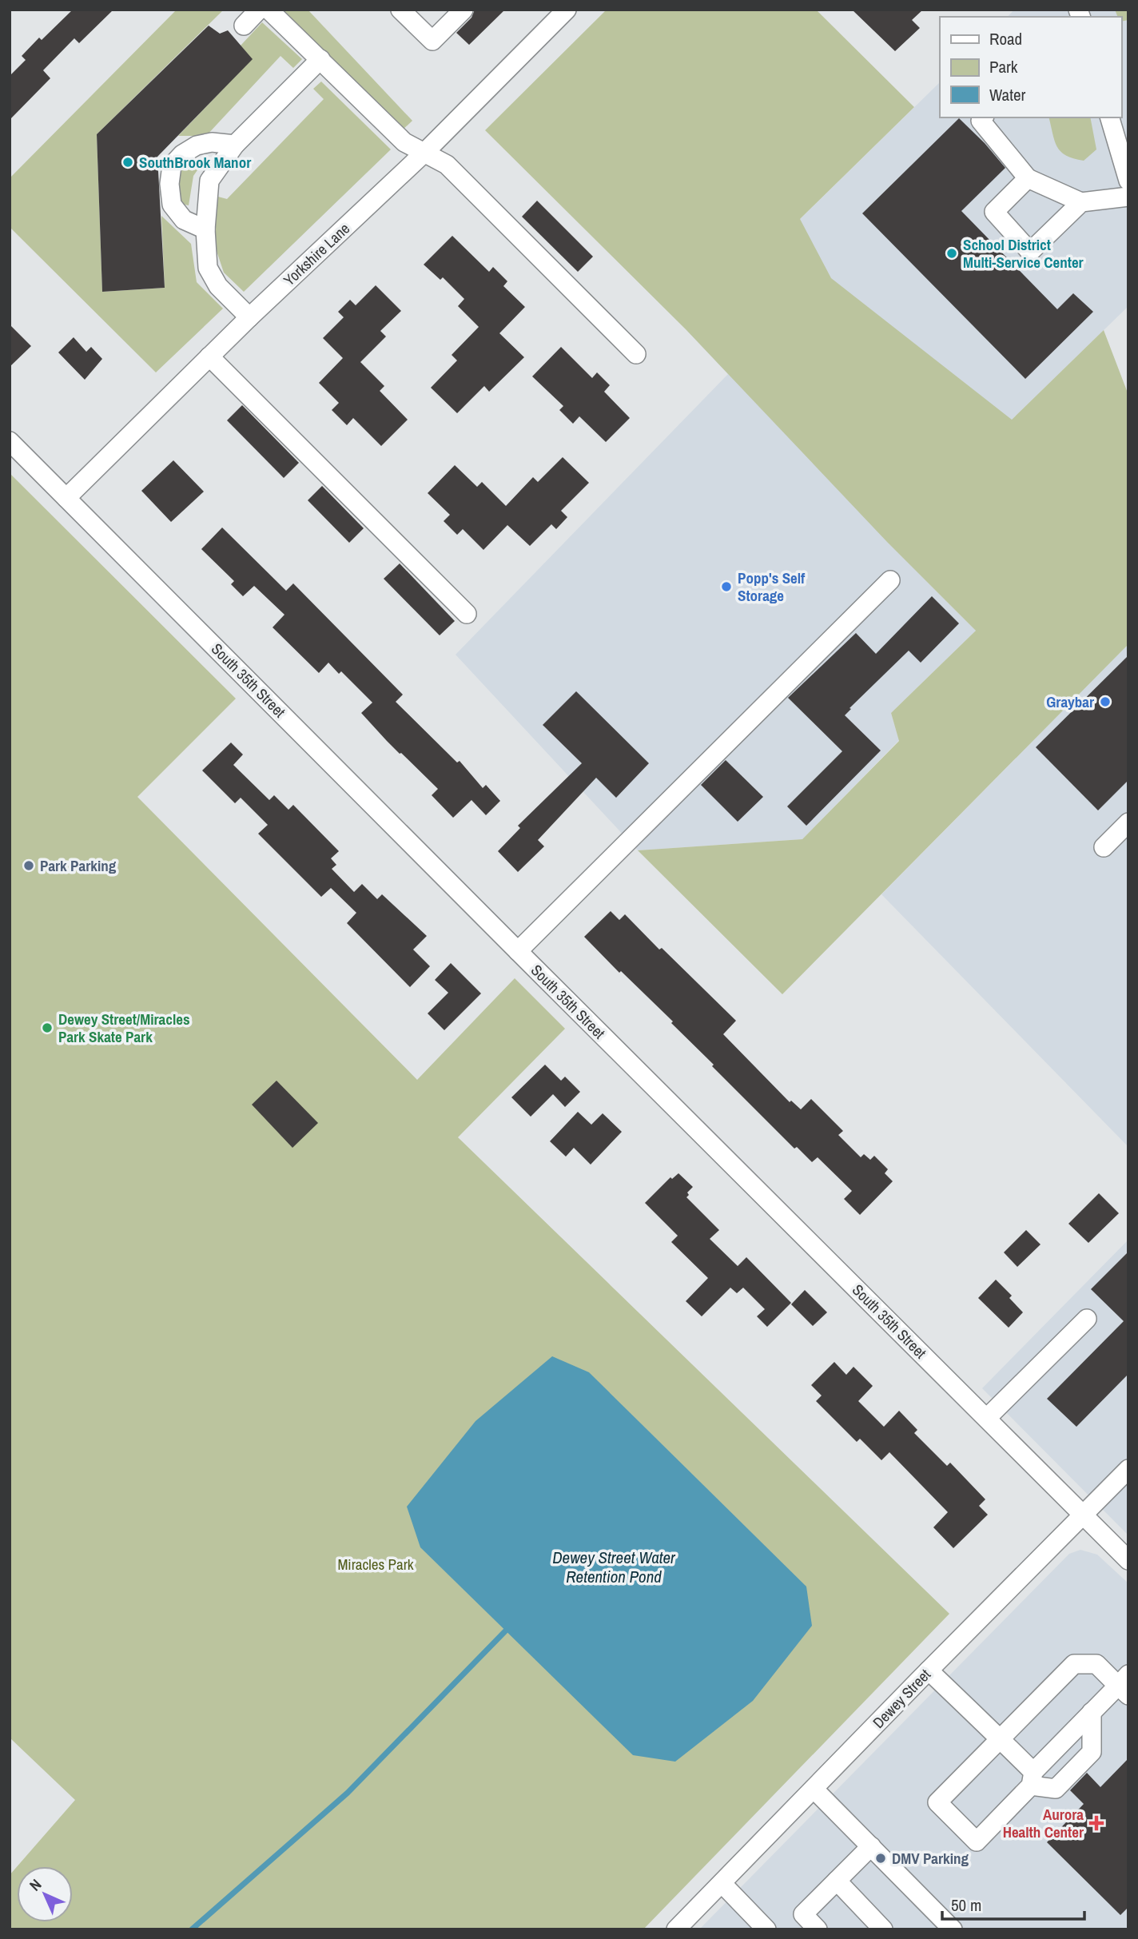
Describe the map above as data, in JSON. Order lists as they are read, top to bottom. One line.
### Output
{"streets":{"street":["Yorkshire Lane","South 35th Street","Dewey Street"]},"crossings":[["Yorkshire Lane","South 35th Street"],["South 35th Street","Dewey Street"]],"water":["Dewey Street Water Retention Pond"],"parks":["Miracles Park"],"places":{"other":["SouthBrook Manor","School District Multi-Service Center","Popp's Self Storage","Graybar","Park Parking","Dewey Street/Miracles Park Skate Park","DMV Parking"],"health":["Aurora Health Center"]},"legend":["Road","Park","Water"],"scale_bar":"50 m","north":"top left"}
